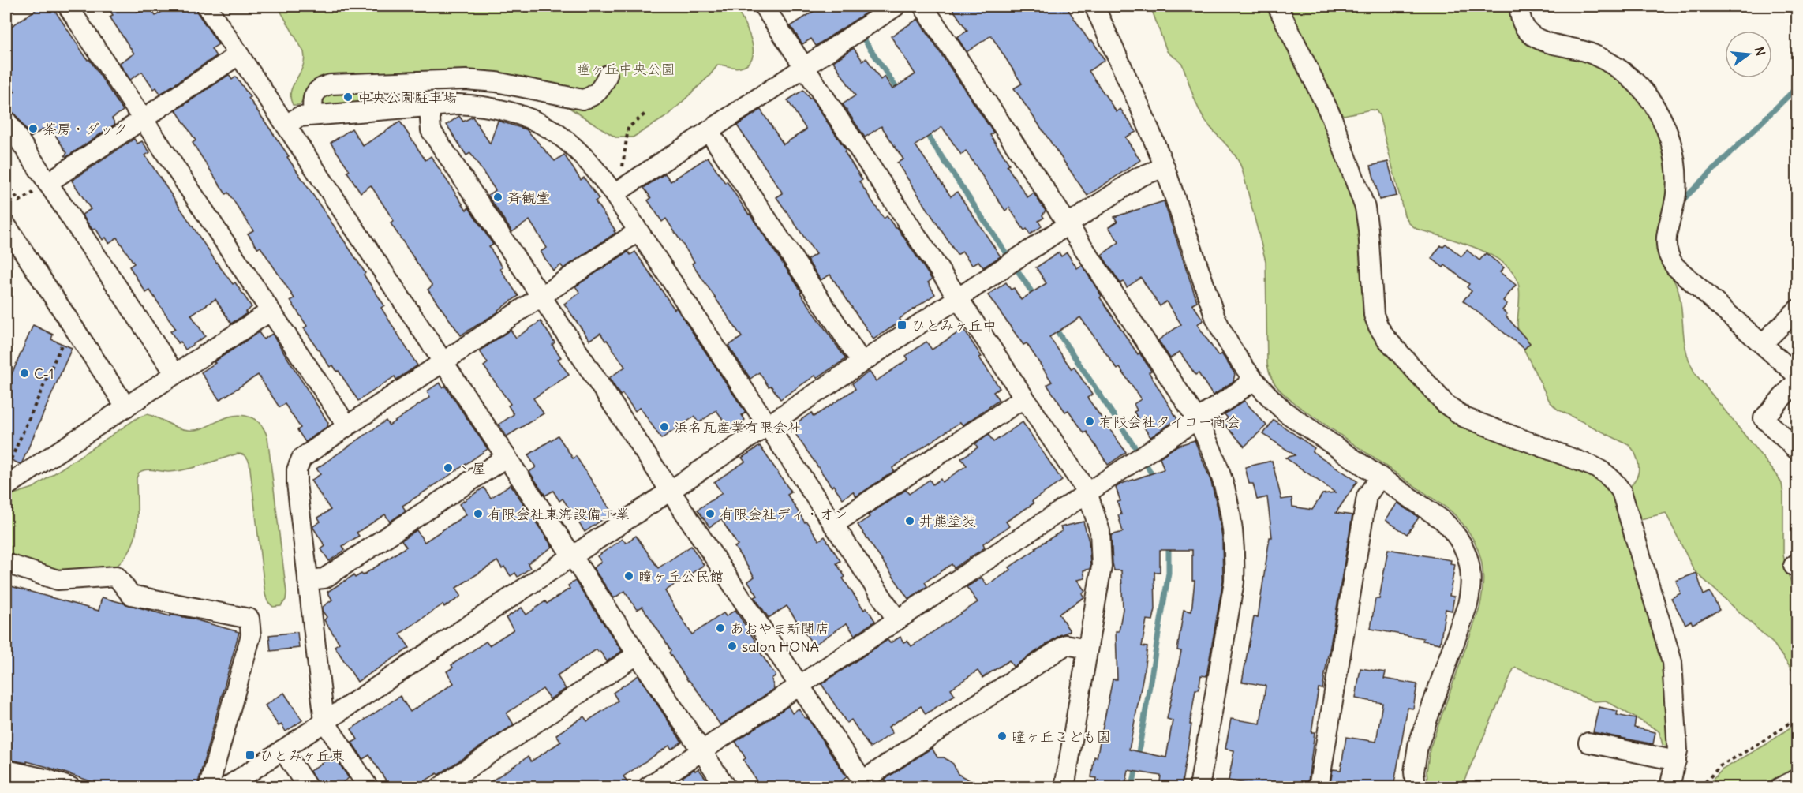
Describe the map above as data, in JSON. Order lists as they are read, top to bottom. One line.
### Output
{"parks":["瞳ヶ丘中央公園"],"places":{"other":["中央公園駐車場","茶房・ダック","斉観堂","C-1","有限会社タイコー商会","浜名瓦産業有限会社","丶屋","有限会社東海設備工業","有限会社ディ・オン","井熊塗装","瞳ヶ丘公民館","あおやま新聞店","salon HONA","瞳ヶ丘こども園"],"transit":["ひとみヶ丘中","ひとみヶ丘東"]},"north":"right"}
